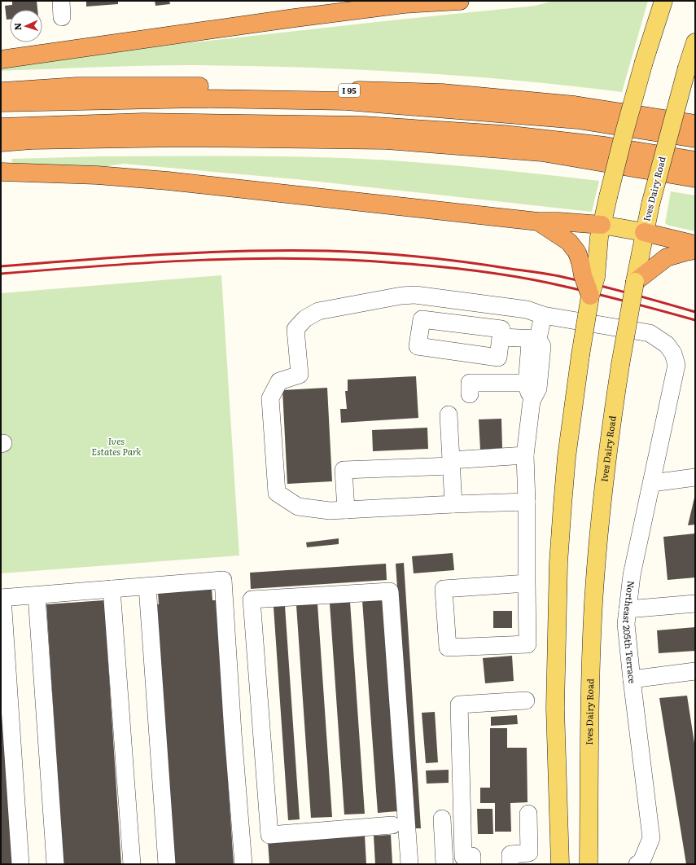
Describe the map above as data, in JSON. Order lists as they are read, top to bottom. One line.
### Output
{"streets":{"highway":["I 95"],"main road":["Ives Dairy Road"],"street":["Northeast 205th Terrace"]},"parks":["Ives Estates Park"],"north":"left"}
